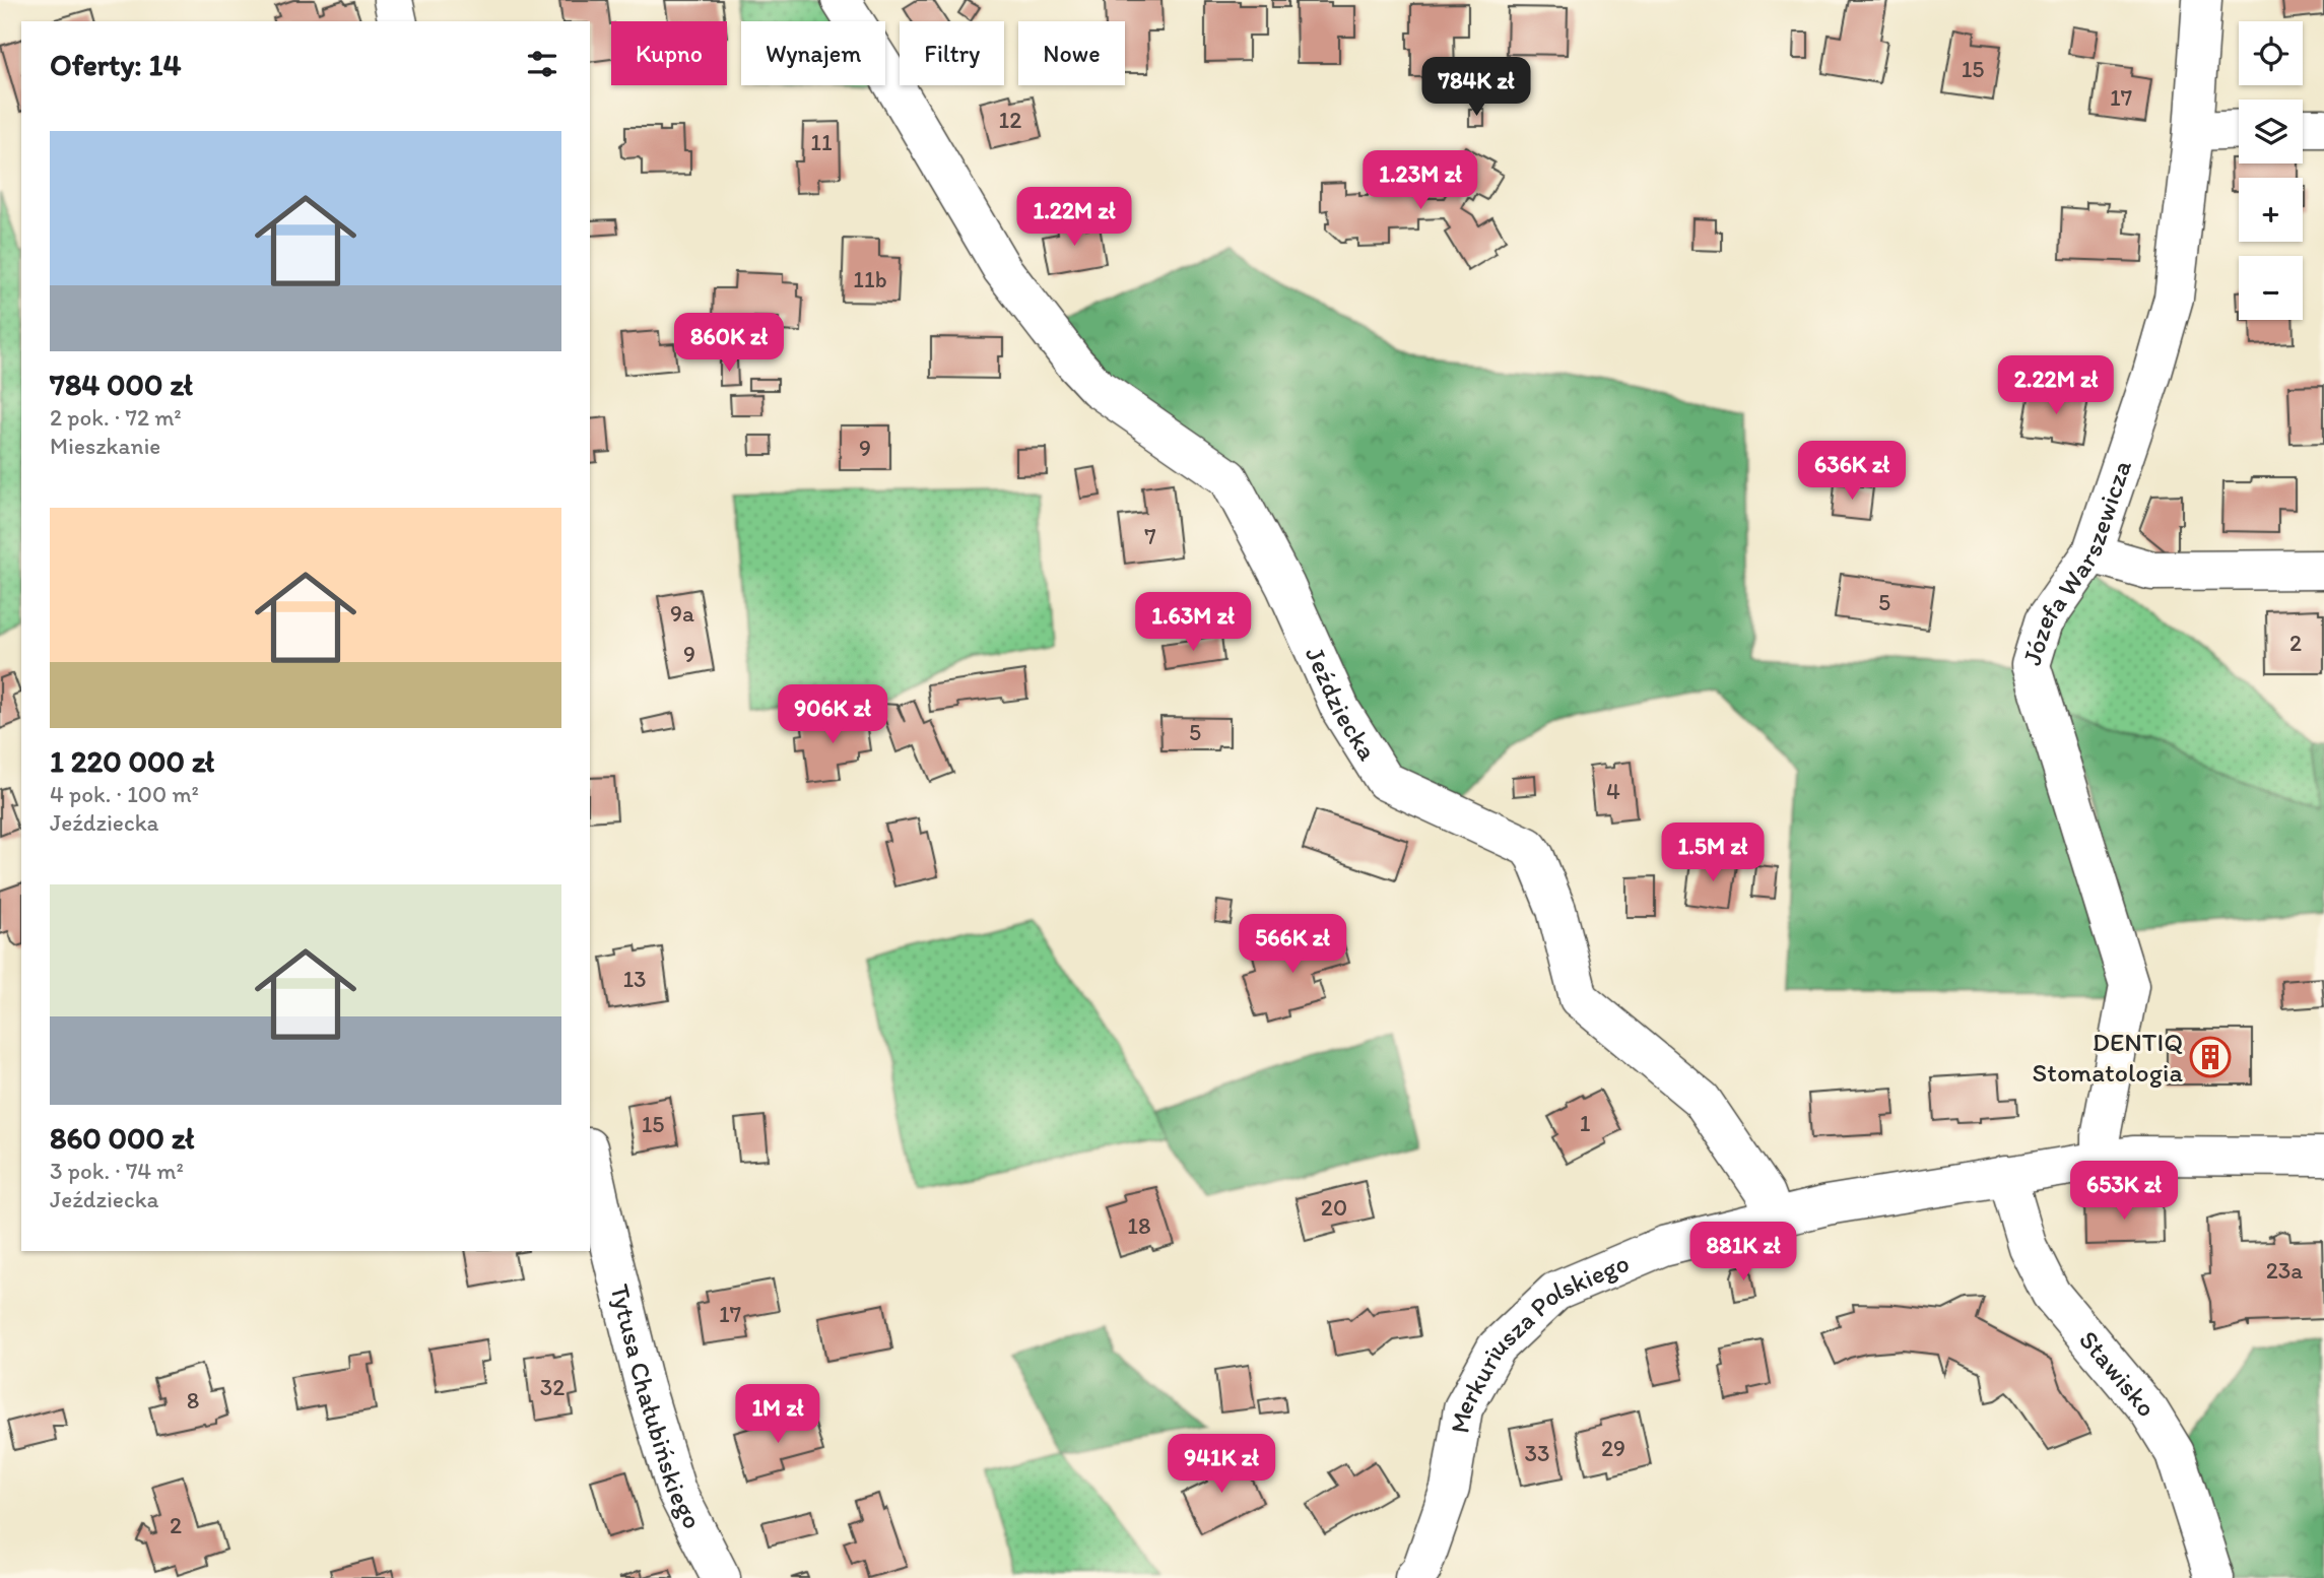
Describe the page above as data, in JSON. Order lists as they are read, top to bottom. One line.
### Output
{"streets":{"street":["Józefa Warszewicza","Jeździecka","Merkuriusza Polskiego","Stawisko","Tytusa Chałubińskiego"]},"crossings":[["Józefa Warszewicza","Merkuriusza Polskiego"],["Jeździecka","Merkuriusza Polskiego"],["Merkuriusza Polskiego","Stawisko"]],"places":{"building":["DENTIQ Stomatologia"]},"house_numbers":["15","17","12","11","11b","9","7","5","9a","2","9","5","4","13","1","15","20","18","23a","17","32","8","29","33","2"],"page":{"map_buttons":["+","−"],"chip":["Kupno","Wynajem","Filtry","Nowe"],"heading":"Oferty: 14","price":["784K zł","1.23M zł","1.22M zł","860K zł","2.22M zł","636K zł","1.63M zł","906K zł","1.5M zł","566K zł","653K zł","881K zł","1M zł","941K zł"],"list":[{"name":"784 000 zł","note":"2 pok. · 72 m² · Mieszkanie"},{"name":"1 220 000 zł","note":"4 pok. · 100 m² · Jeździecka"},{"name":"860 000 zł","note":"3 pok. · 74 m² · Jeździecka"}]}}
